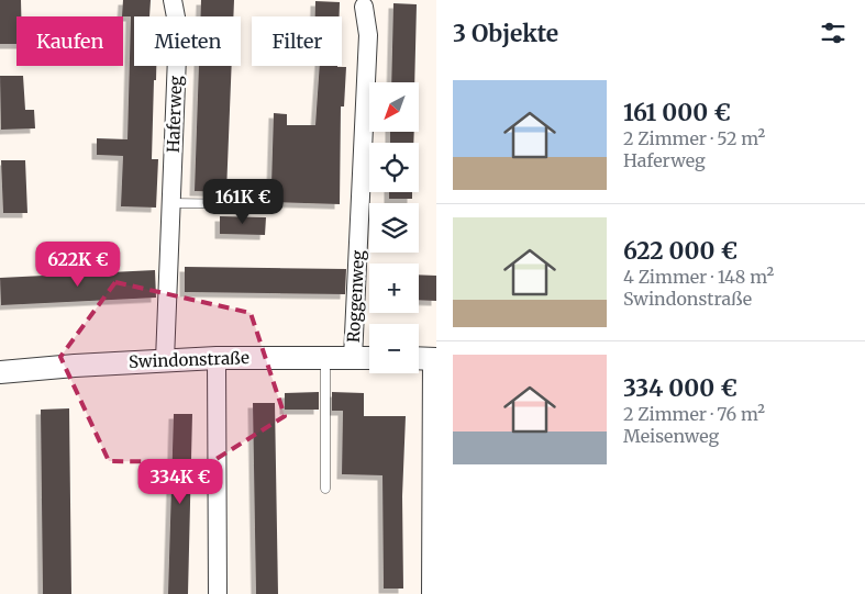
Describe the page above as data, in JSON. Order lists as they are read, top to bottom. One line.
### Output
{"streets":{"street":["Haferweg","Roggenweg","Swindonstraße"]},"crossings":[["Haferweg","Swindonstraße"],["Roggenweg","Swindonstraße"]],"north":"bottom left","page":{"heading":"3 Objekte","chip":["Kaufen","Mieten","Filter"],"list":[{"name":"161 000 €","note":"2 Zimmer · 52 m² · Haferweg"},{"name":"622 000 €","note":"4 Zimmer · 148 m² · Swindonstraße"},{"name":"334 000 €","note":"2 Zimmer · 76 m² · Meisenweg"}],"map_buttons":["+","−"],"price":["161K €","622K €","334K €"]}}
